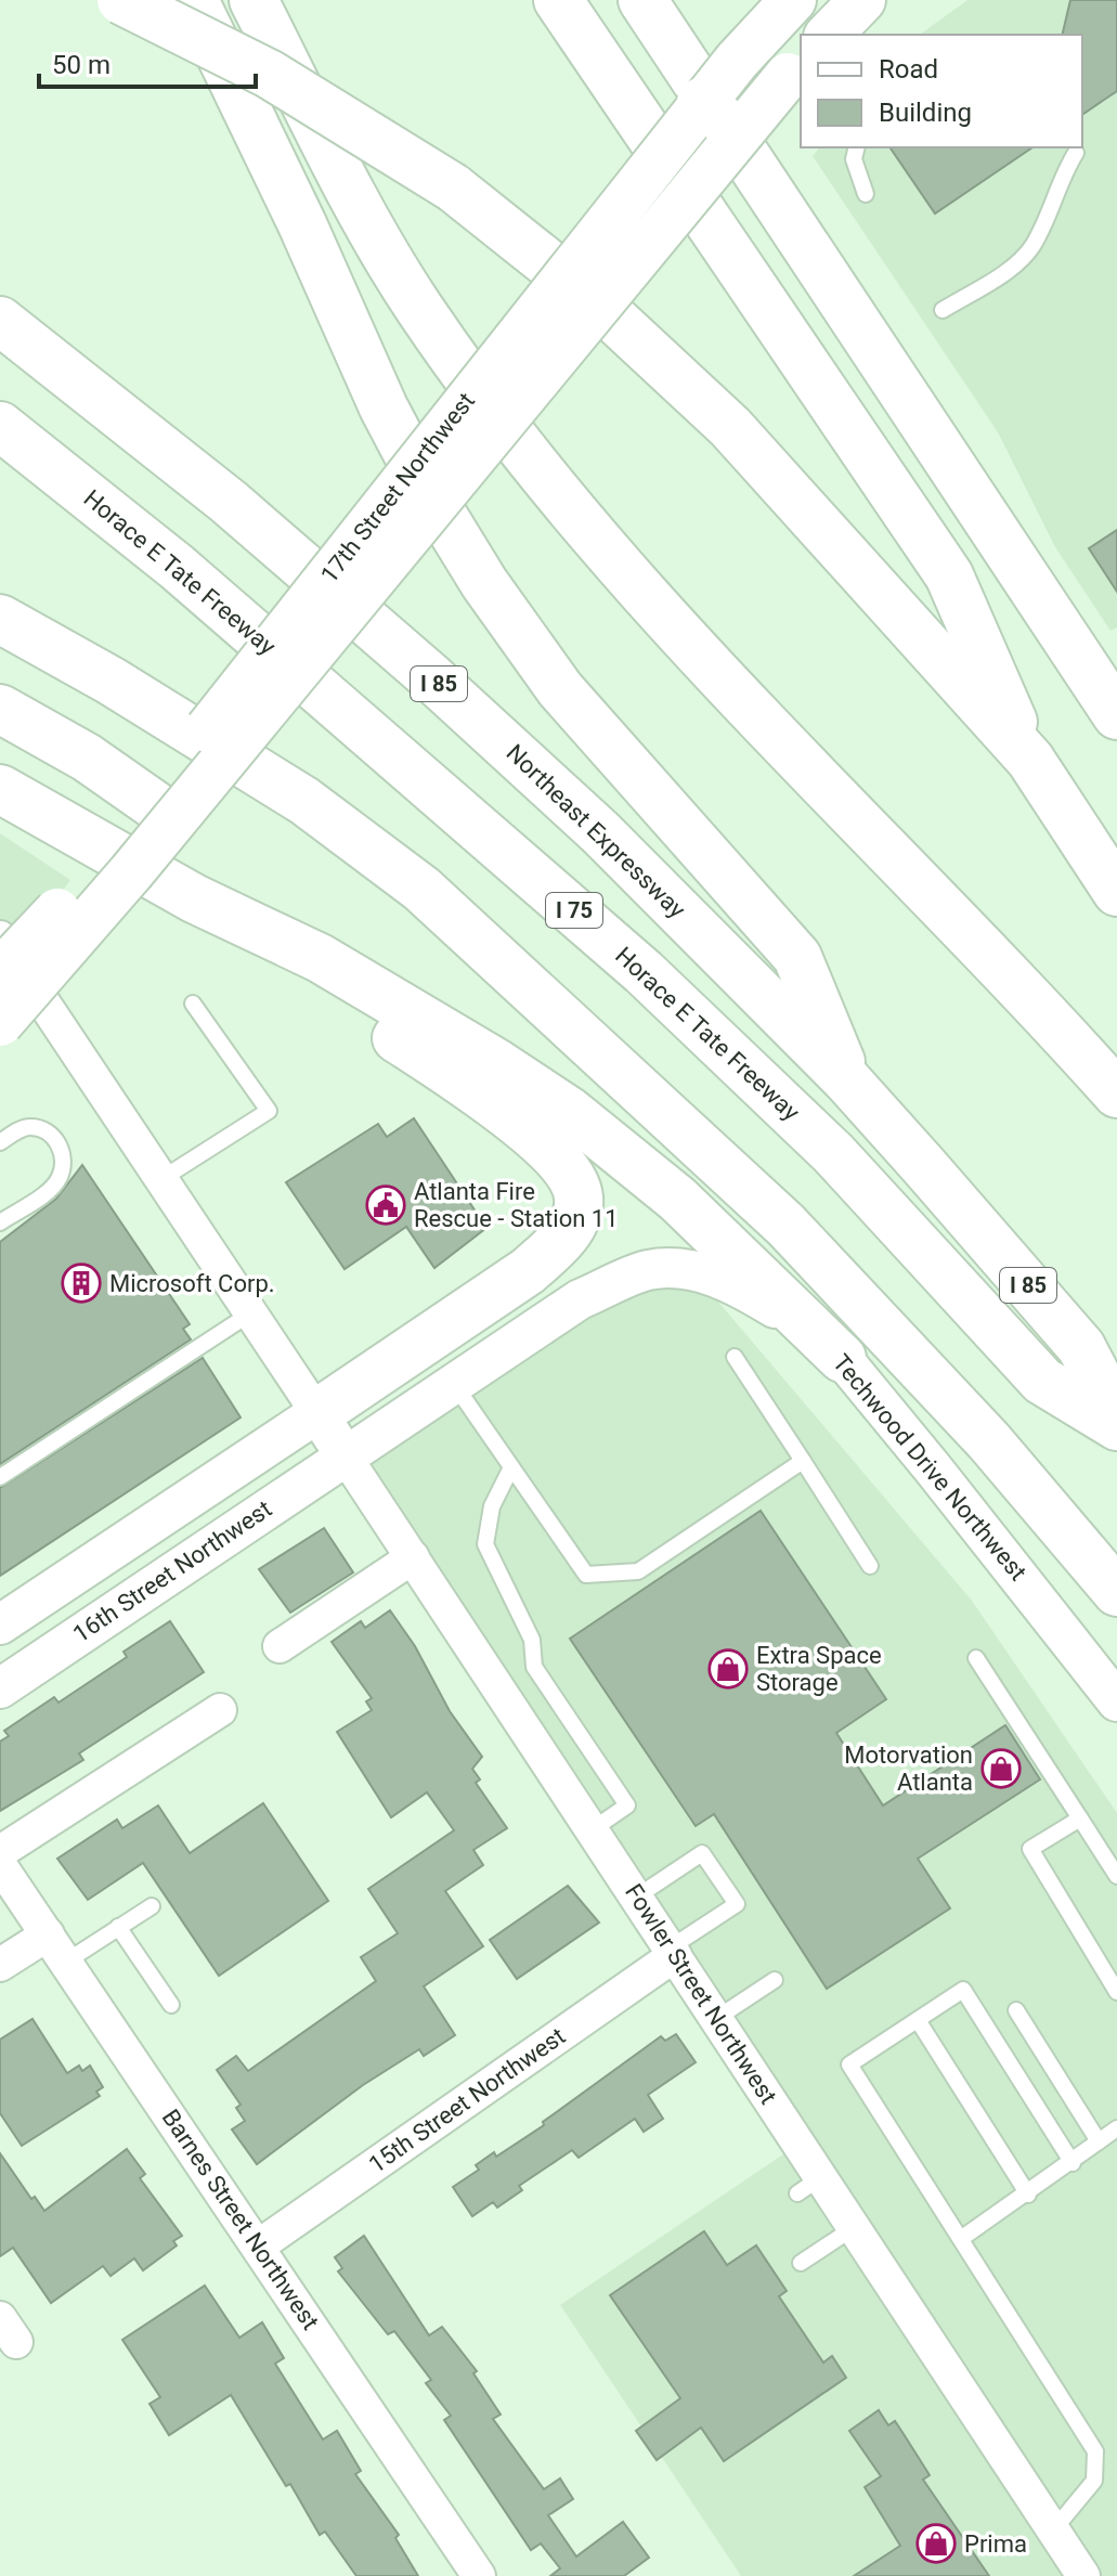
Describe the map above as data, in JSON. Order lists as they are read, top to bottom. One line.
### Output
{"streets":{"highway":["Horace E Tate Freeway","I 85","Northeast Expressway","I 75"],"main road":["17th Street Northwest"],"street":["Techwood Drive Northwest","16th Street Northwest","Fowler Street Northwest","15th Street Northwest","Barnes Street Northwest"]},"crossings":[["Techwood Drive Northwest","16th Street Northwest"],["Techwood Drive Northwest","Fowler Street Northwest"],["16th Street Northwest","Fowler Street Northwest"],["Fowler Street Northwest","15th Street Northwest"],["15th Street Northwest","Barnes Street Northwest"]],"places":{"public building":["Atlanta Fire Rescue - Station 11"],"building":["Microsoft Corp."],"shop":["Extra Space Storage","Motorvation Atlanta","Prima"]},"legend":["Road","Building"],"scale_bar":"50 m"}
